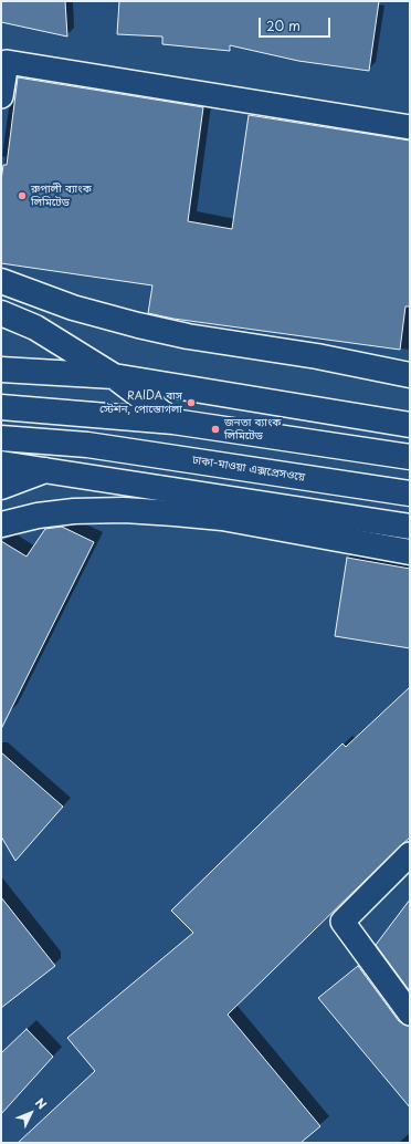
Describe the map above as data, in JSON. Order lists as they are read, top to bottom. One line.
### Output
{"streets":{"highway":["ঢাকা-মাওয়া এক্সপ্রেসওয়ে"]},"places":["রুপালী ব্যাংক লিমিটেড","RAIDA বাস স্টেশন, পোস্তোগলা","জনতা ব্যাংক লিমিটেড"],"scale_bar":"20 m","north":"top right"}
